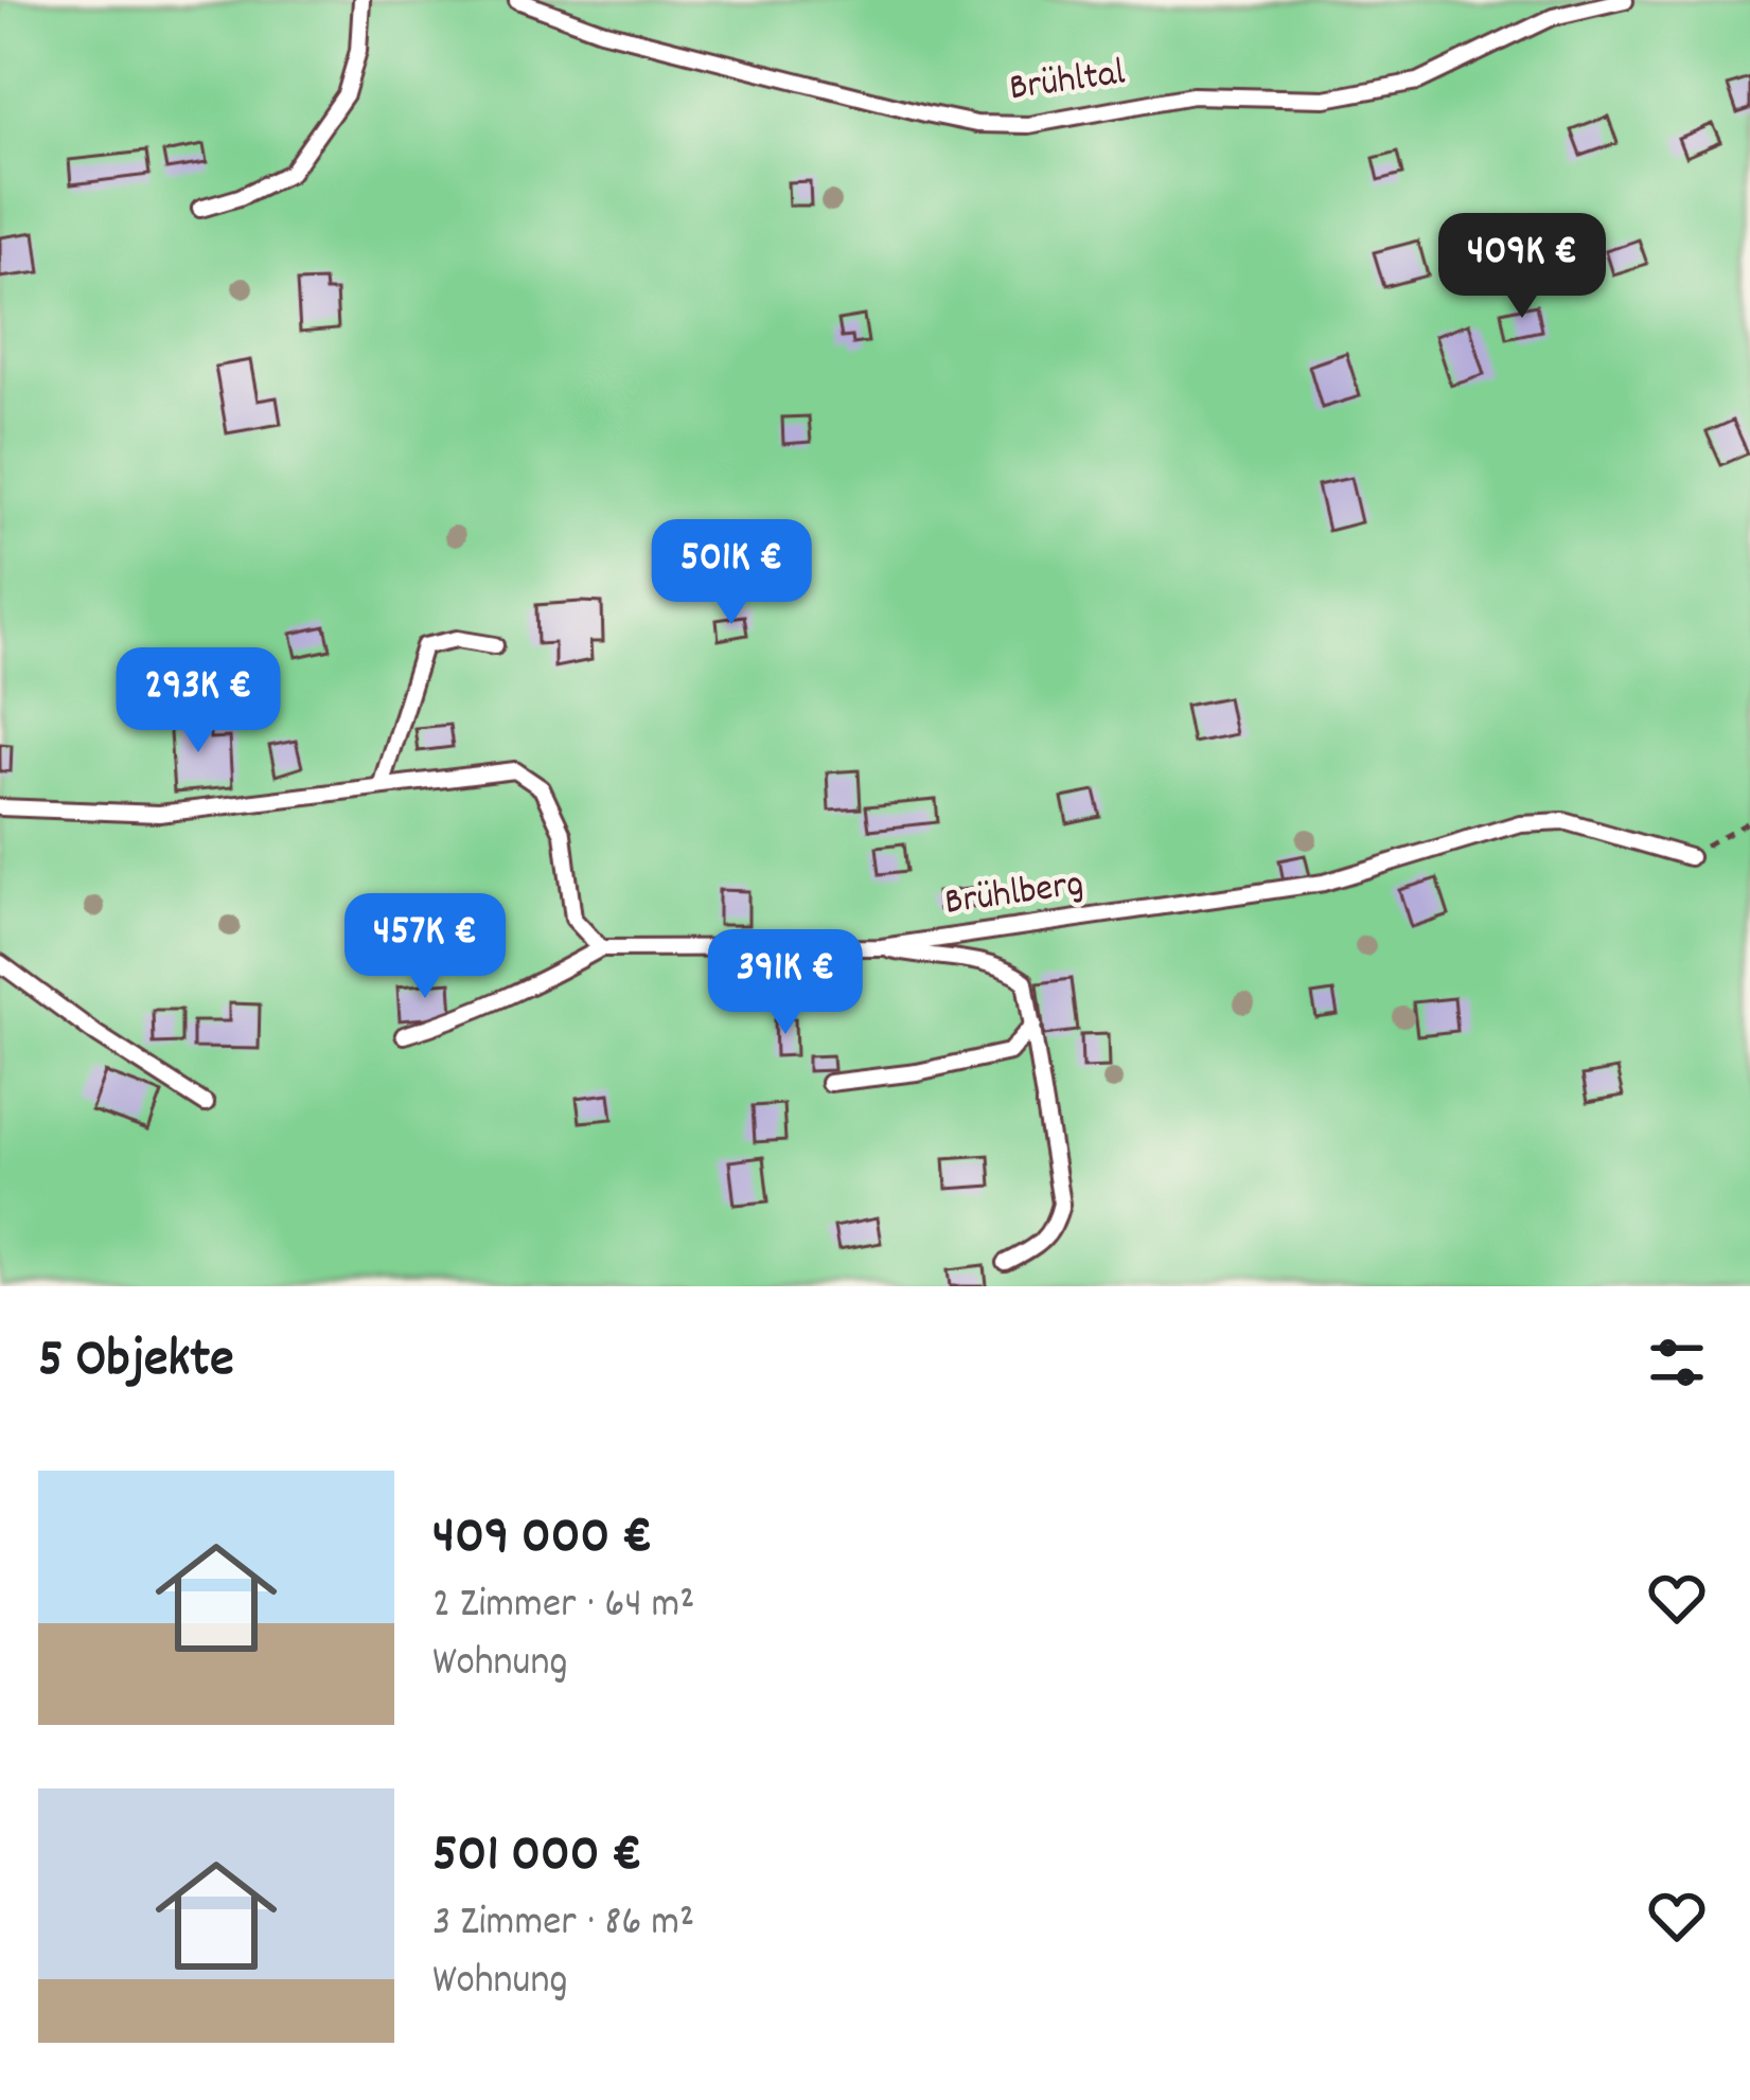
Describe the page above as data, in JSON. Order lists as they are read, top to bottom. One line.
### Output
{"streets":{"lane":["Brühltal","Brühlberg"]},"page":{"price":["409K €","501K €","293K €","457K €","391K €"],"heading":"5 Objekte","list":[{"name":"409 000 €","note":"2 Zimmer · 64 m² · Wohnung"},{"name":"501 000 €","note":"3 Zimmer · 86 m² · Wohnung"}]}}
